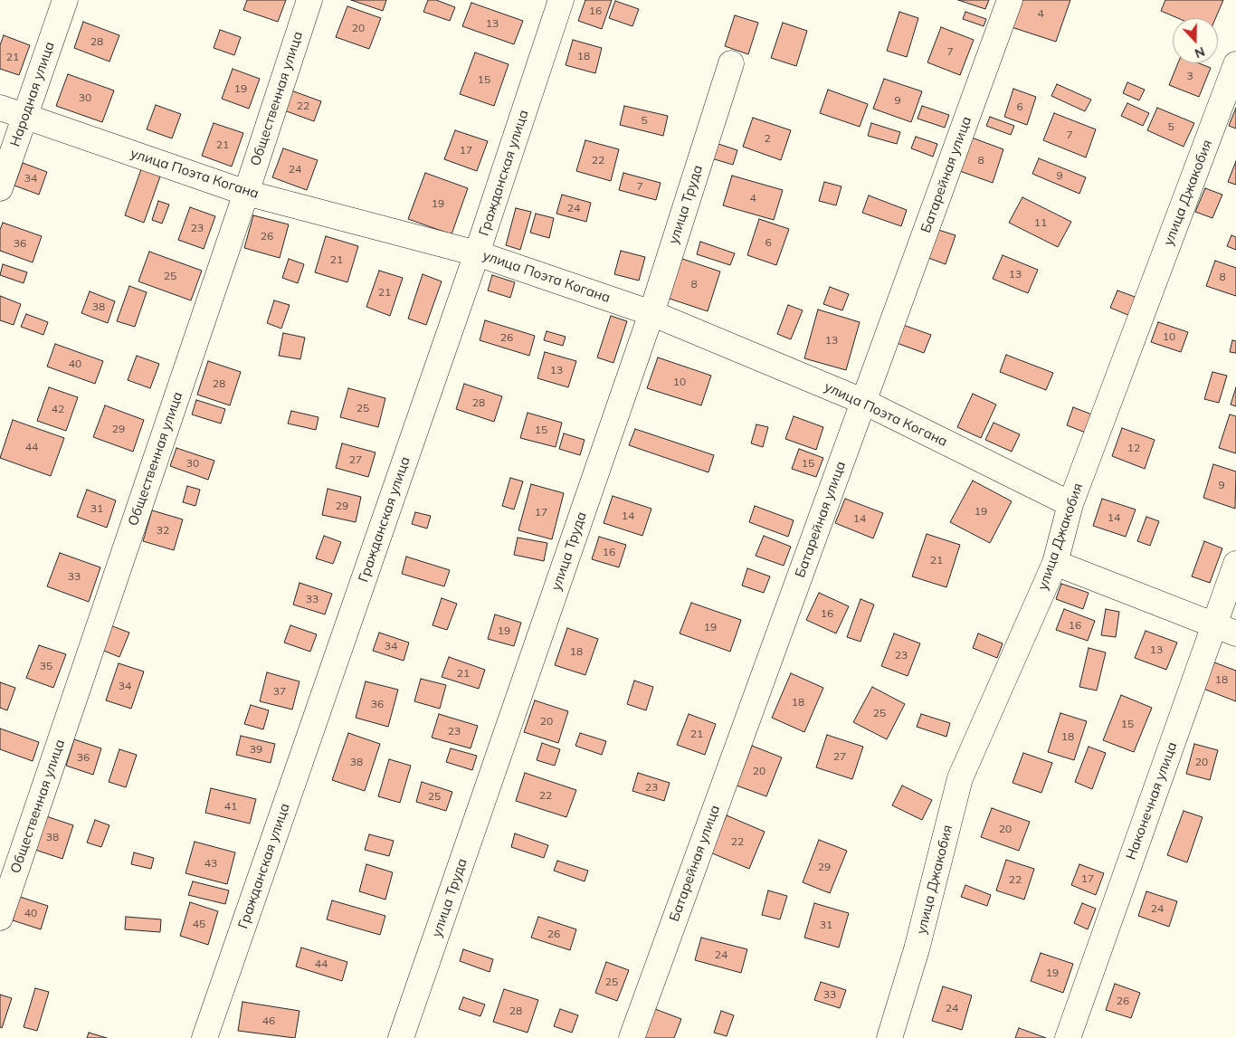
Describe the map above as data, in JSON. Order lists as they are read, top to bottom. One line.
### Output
{"streets":{"street":["Народная улица","Общественная улица","Гражданская улица","улица Поэта Когана","Батарейная улица","улица Джакобия","улица Труда","Наконечная улица"]},"crossings":[["Народная улица","улица Поэта Когана"],["Общественная улица","улица Поэта Когана"],["Гражданская улица","улица Поэта Когана"],["улица Поэта Когана","Батарейная улица"],["улица Поэта Когана","улица Джакобия"],["улица Поэта Когана","улица Труда"]],"house_numbers":["16","4","13","20","28","7","18","21","3","15","19","30","9","22","6","5","5","7","2","21","17","22","8","24","9","34","7","4","19","24","11","23","26","6","36","21","13","25","8","8","21","38","10","26","13","40","13","10","28","28","25","42","29","15","44","12","27","30","15","9","29","31","19","17","14","14","14","32","16","21","33","33","16","16","19","19","34","13","18","23","35","21","18","34","37","18","36","25","20","15","23","21","18","39","27","36","38","20","20","23","22","25","41","20","38","22","43","29","17","22","24","40","45","31","26","24","44","19","25","33","26","24","28","46"],"north":"bottom"}
